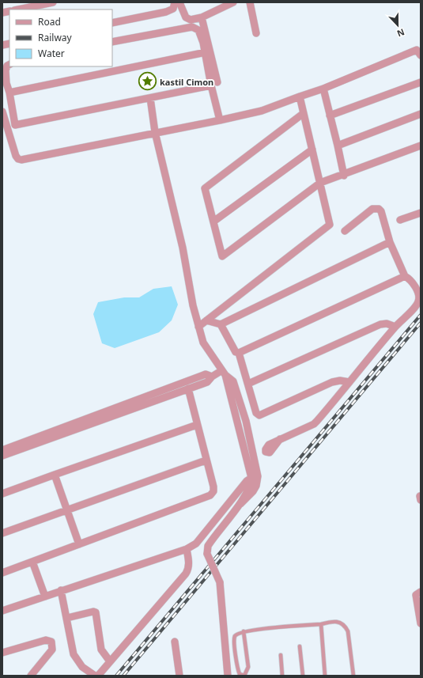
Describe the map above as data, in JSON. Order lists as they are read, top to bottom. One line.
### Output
{"places":{"place":["kastil Cimon"]},"legend":["Road","Railway","Water"],"north":"bottom"}
